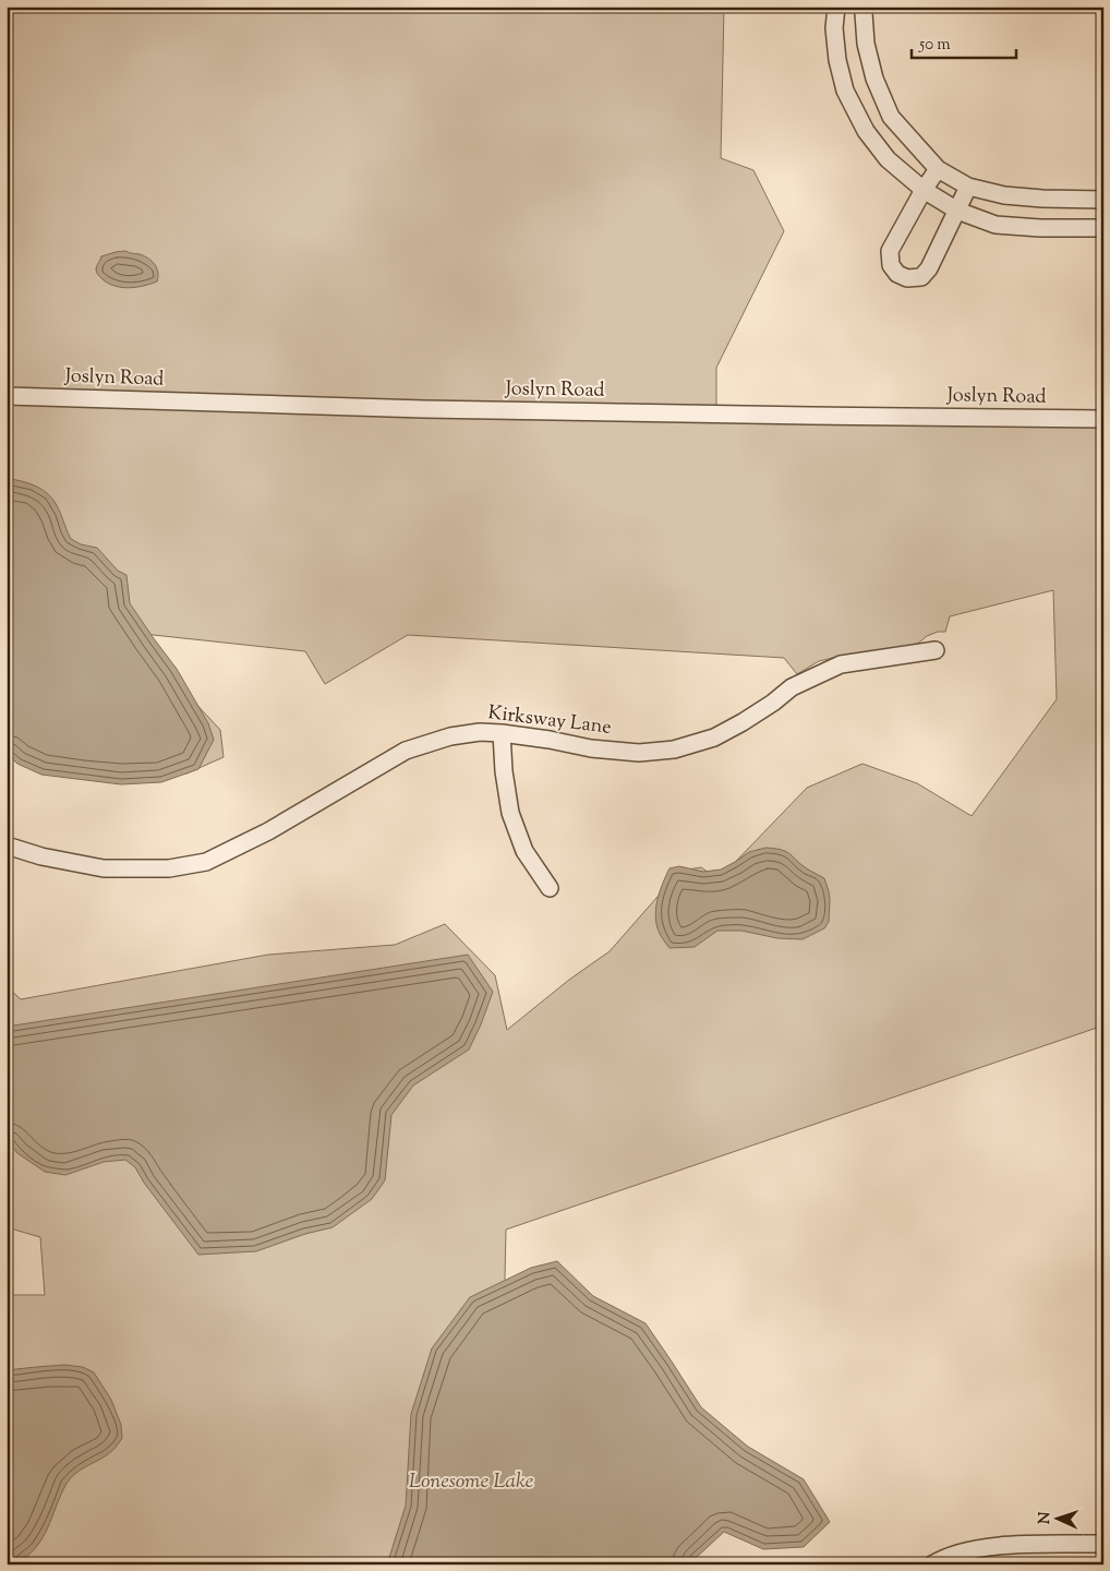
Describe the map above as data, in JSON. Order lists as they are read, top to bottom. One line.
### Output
{"streets":{"street":["Joslyn Road","Kirksway Lane"]},"water":["Lonesome Lake"],"scale_bar":"50 m","north":"left"}
